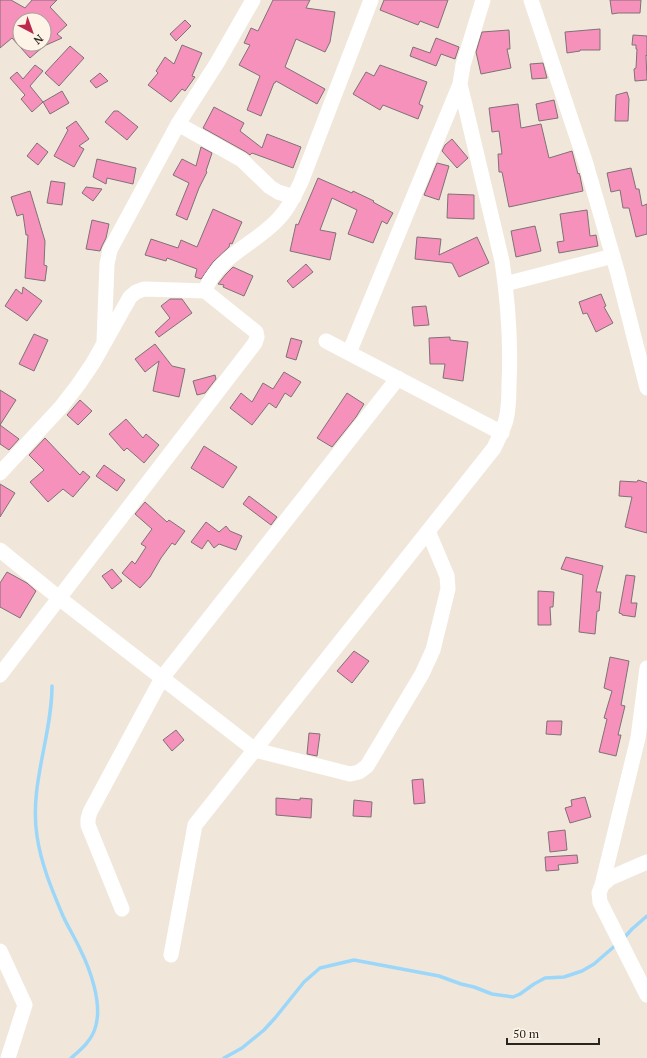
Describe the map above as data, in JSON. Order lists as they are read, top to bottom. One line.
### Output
{"scale_bar":"50 m","north":"bottom right"}
